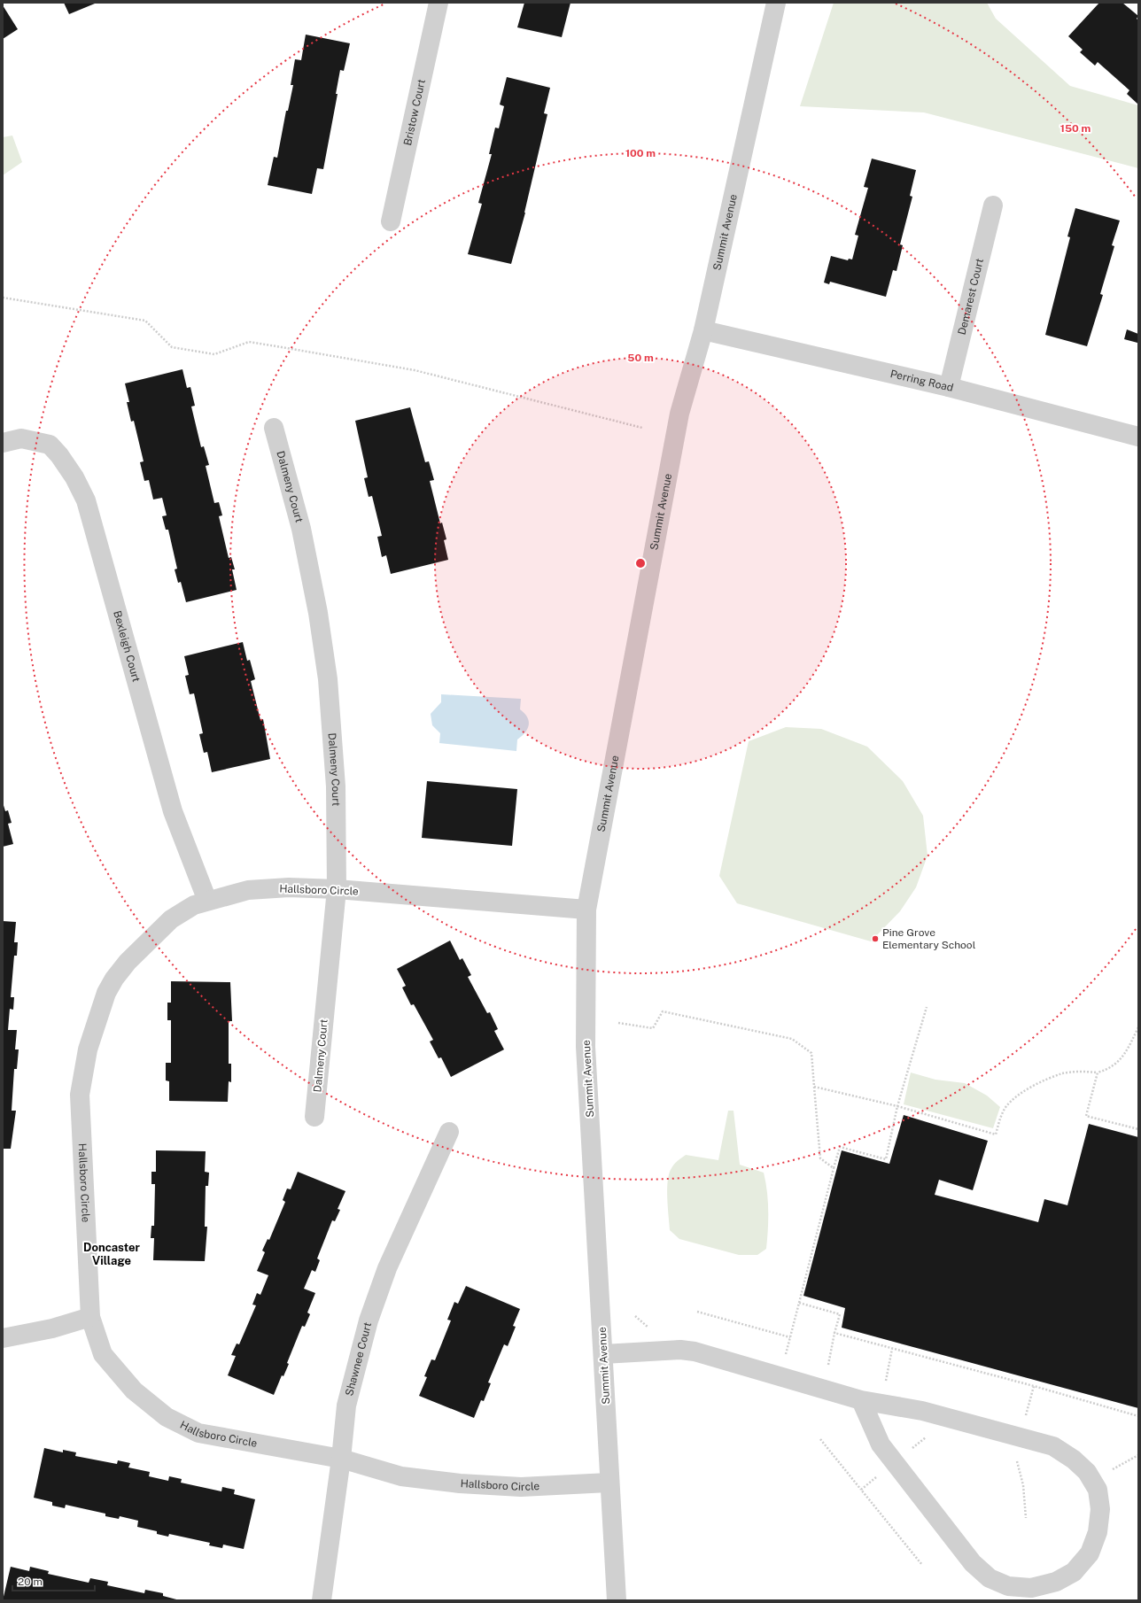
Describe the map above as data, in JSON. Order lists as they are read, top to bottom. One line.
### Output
{"streets":{"street":["Bristow Court","Summit Avenue","Demarest Court","Perring Road","Dalmeny Court","Bexleigh Court","Hallsboro Circle","Shawnee Court"]},"crossings":[["Summit Avenue","Perring Road"],["Summit Avenue","Hallsboro Circle"],["Demarest Court","Perring Road"],["Dalmeny Court","Hallsboro Circle"],["Bexleigh Court","Hallsboro Circle"],["Hallsboro Circle","Shawnee Court"]],"districts":["Doncaster Village"],"places":["Pine Grove Elementary School"],"scale_bar":"20 m","rings":["150 m","100 m","50 m"]}
